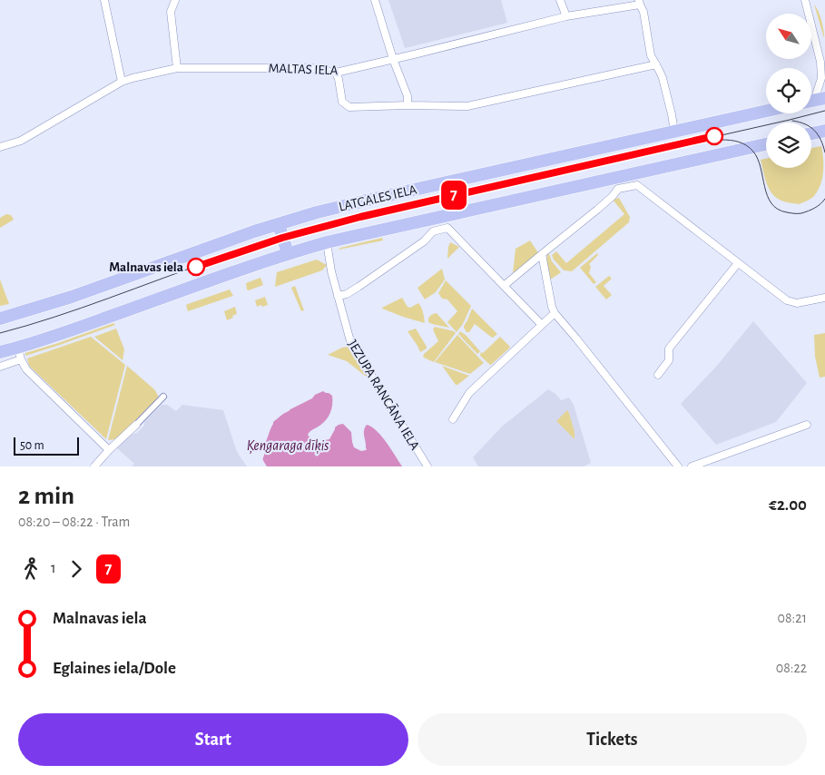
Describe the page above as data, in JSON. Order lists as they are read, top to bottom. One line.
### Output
{"streets":{"highway":["LATGALES IELA"],"street":["MALTAS IELA","JEZUPA RANCĀNA IELA"]},"water":["Ķengaraga dīķis"],"places":["Malnavas iela"],"lines":["tram line 7"],"scale_bar":"50 m","north":"top left","page":{"on_map":"7","scale":"50 m","heading":["2 min","08:20 – 08:22 · Tram","€2.00"],"legs":["1","7"],"list":[{"name":"Malnavas iela","value":"08:21"},{"name":"Eglaines iela/Dole","value":"08:22"}],"buttons":["Start","Tickets"]}}
